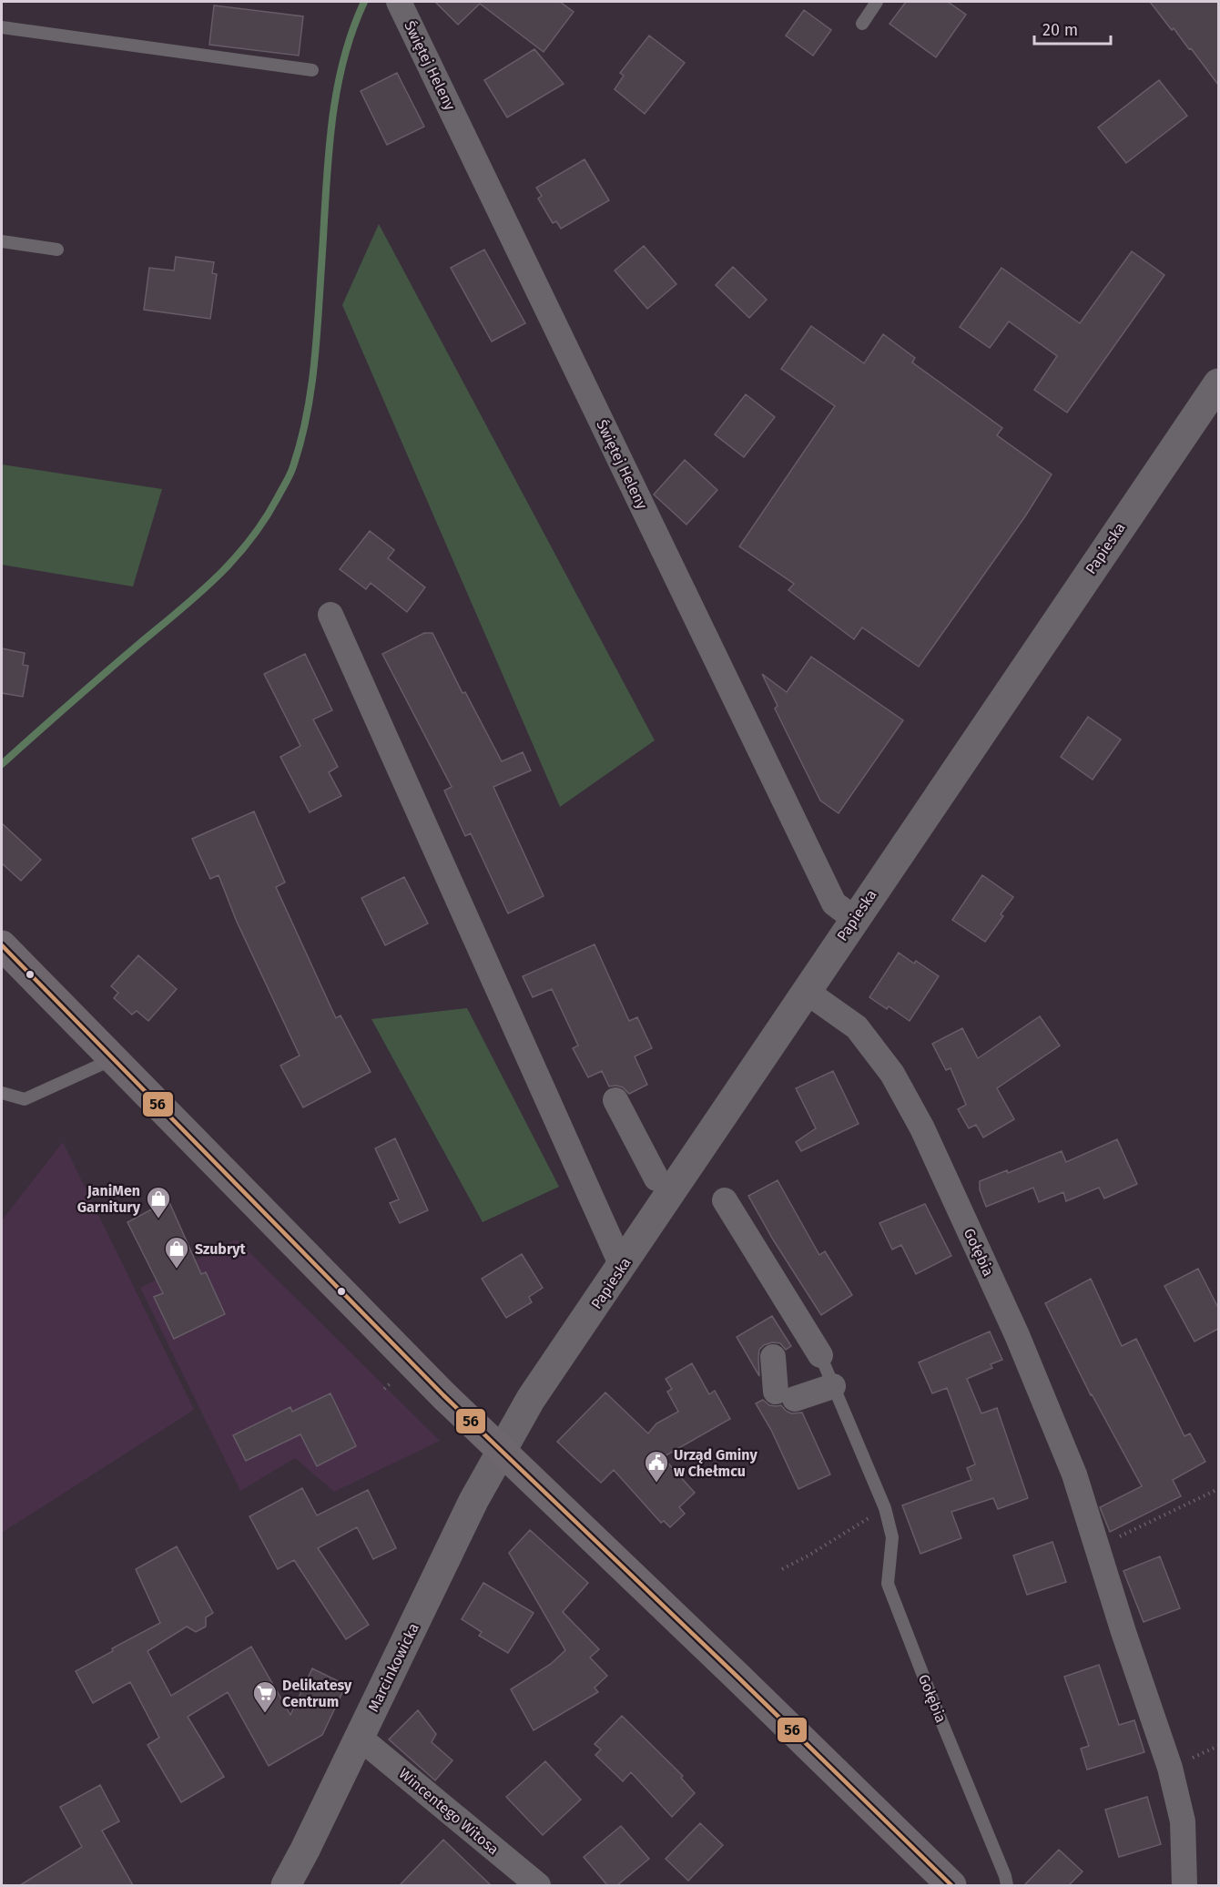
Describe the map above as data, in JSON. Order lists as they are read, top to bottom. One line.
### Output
{"streets":{"street":["Świętej Heleny","Papieska","Gołębia","Marcinkowicka","Wincentego Witosa"]},"crossings":[["Świętej Heleny","Papieska"],["Papieska","Gołębia"],["Papieska","Marcinkowicka"],["Marcinkowicka","Wincentego Witosa"]],"places":{"shop":["JaniMen Garnitury","Szubryt"],"public building":["Urząd Gminy w Chełmcu"],"supermarket":["Delikatesy Centrum"]},"lines":["transit line 56"],"scale_bar":"20 m"}
